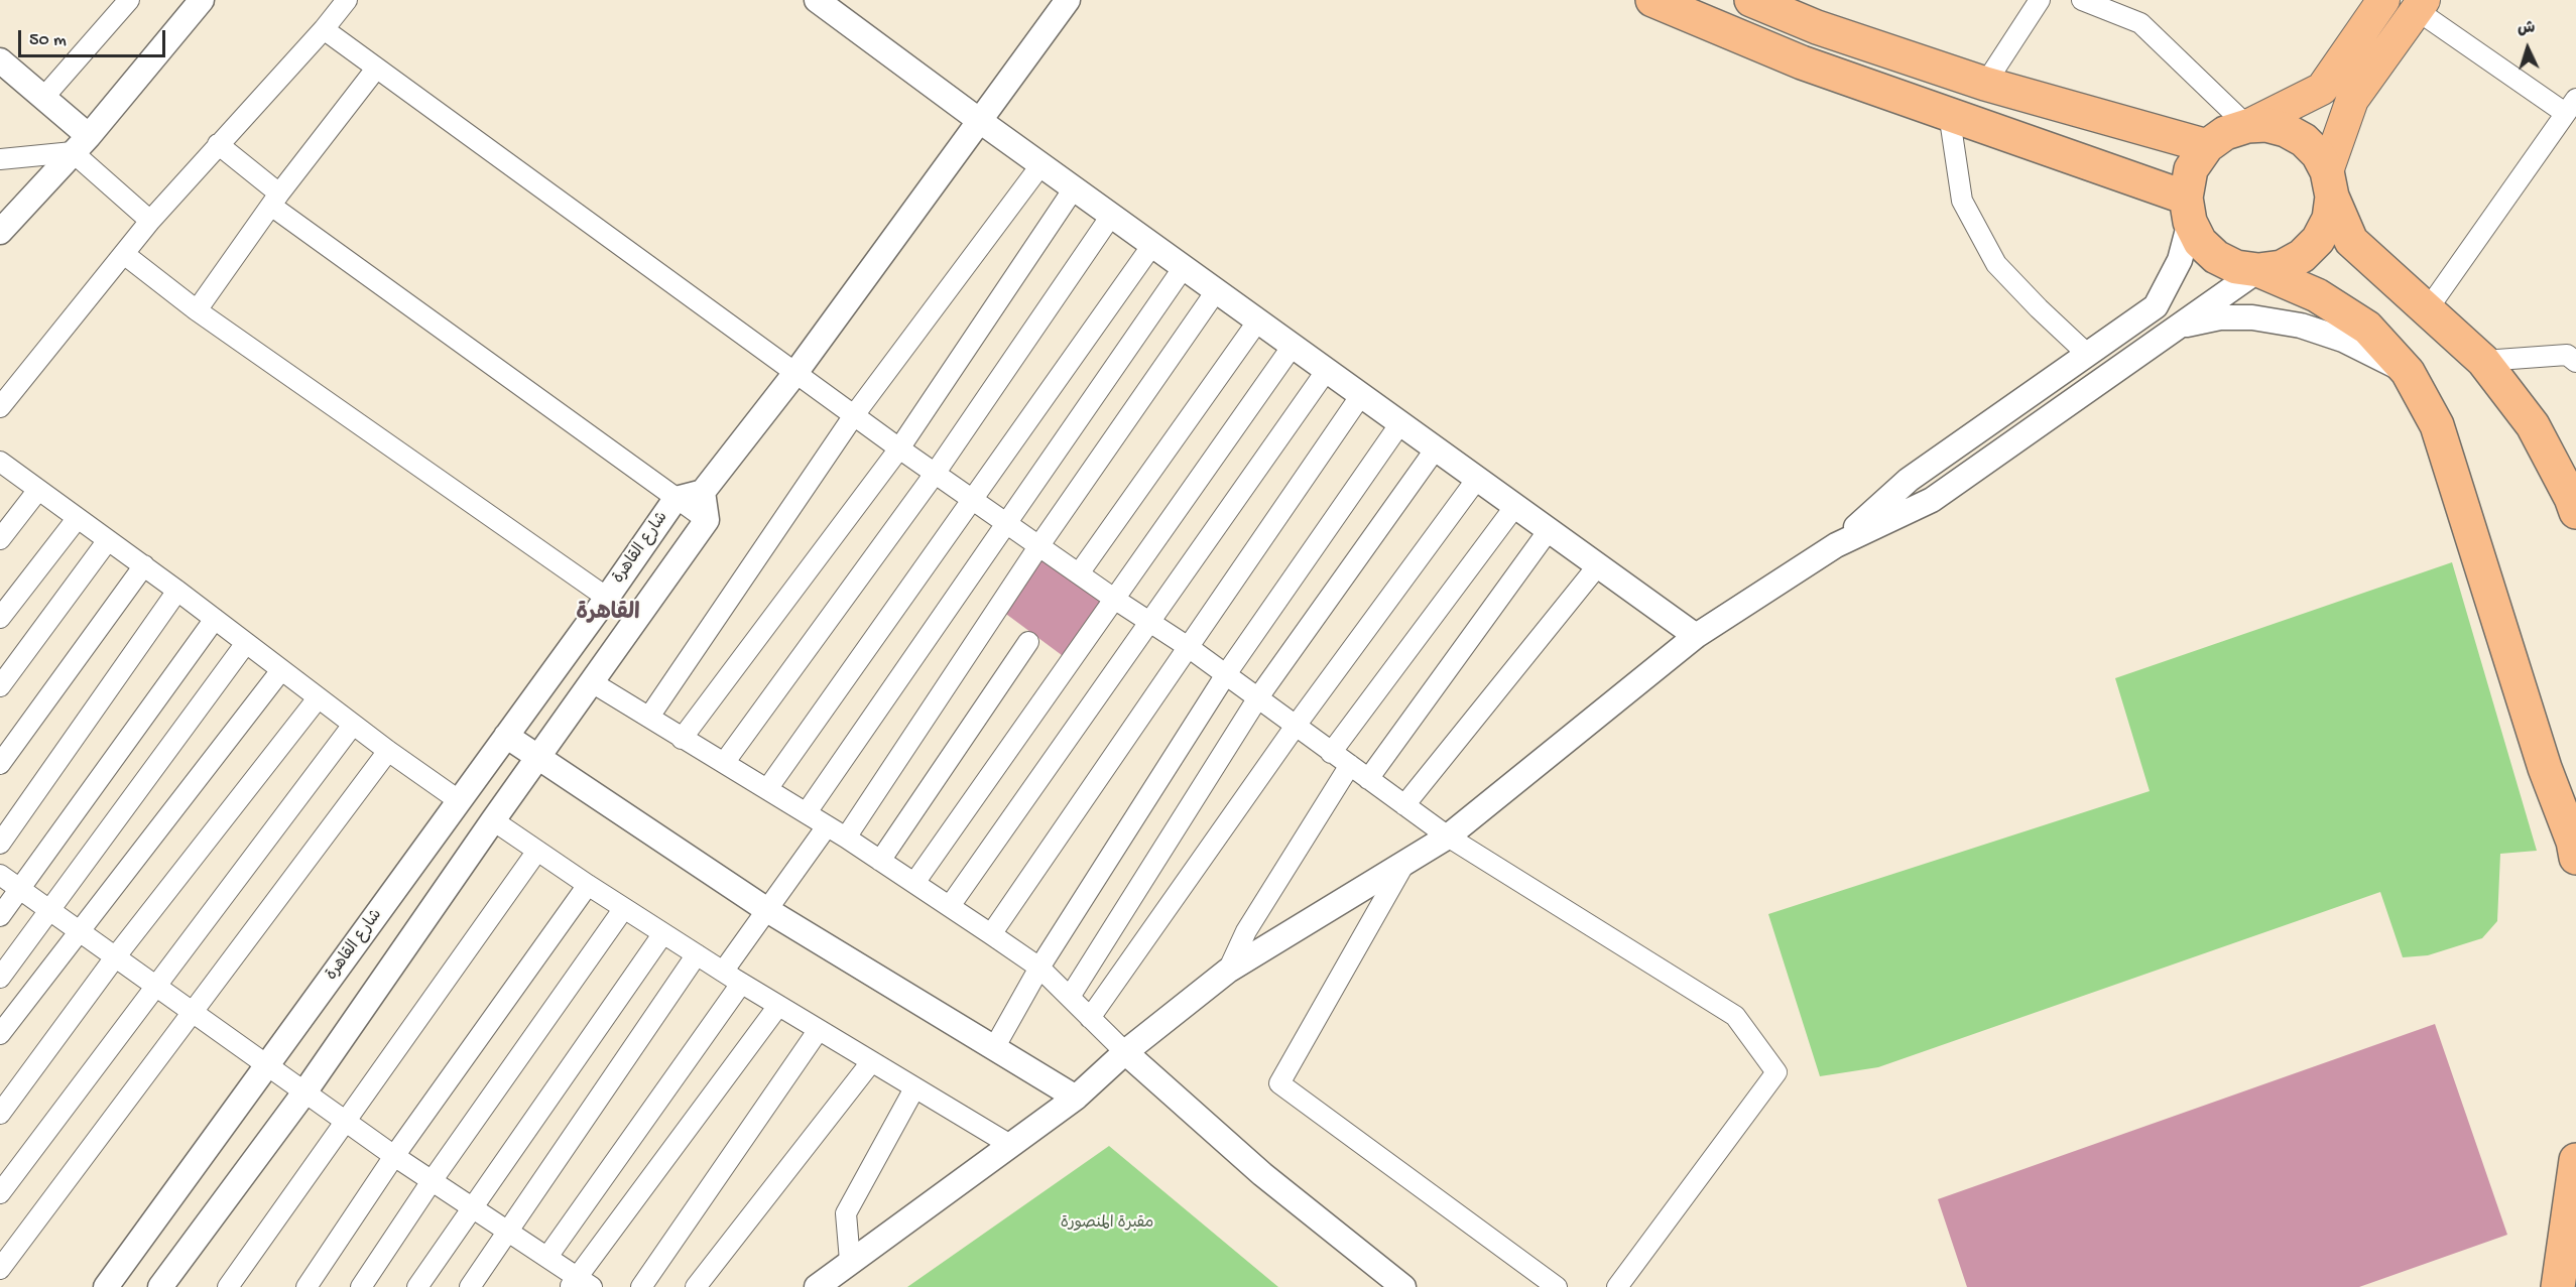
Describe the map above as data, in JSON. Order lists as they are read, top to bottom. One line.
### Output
{"streets":{"street":["شارع القاهرة"]},"districts":["القاهرة"],"parks":["مقبرة المنصورة"],"scale_bar":"50 m","north":"top"}
